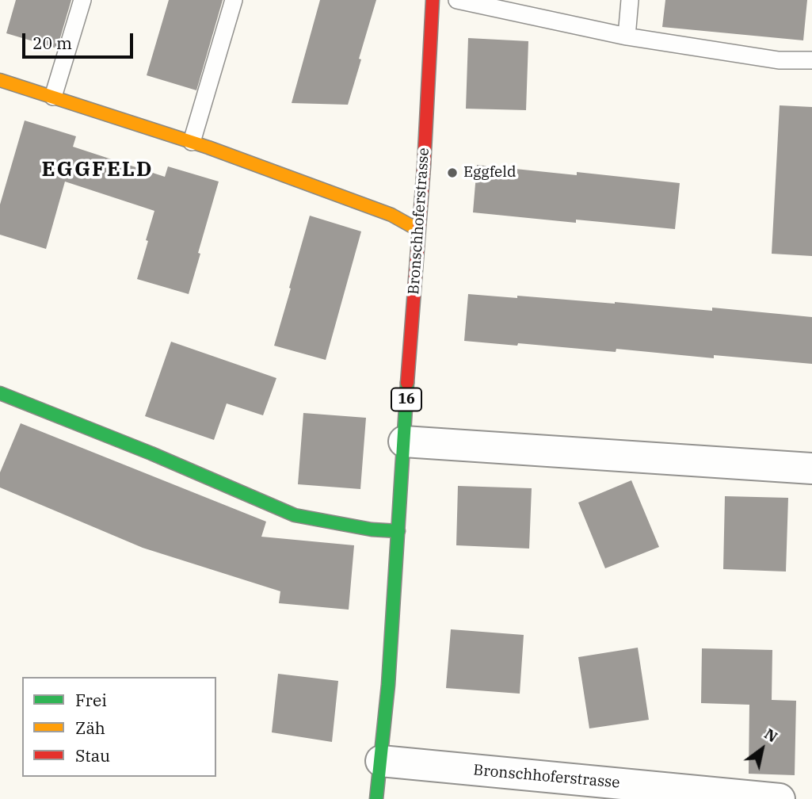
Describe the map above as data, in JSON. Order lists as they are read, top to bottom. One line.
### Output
{"streets":{"street":["Bronschhoferstrasse","16"]},"districts":["EGGFELD"],"places":["Eggfeld"],"legend":["Frei","Zäh","Stau"],"scale_bar":"20 m","north":"top right"}
